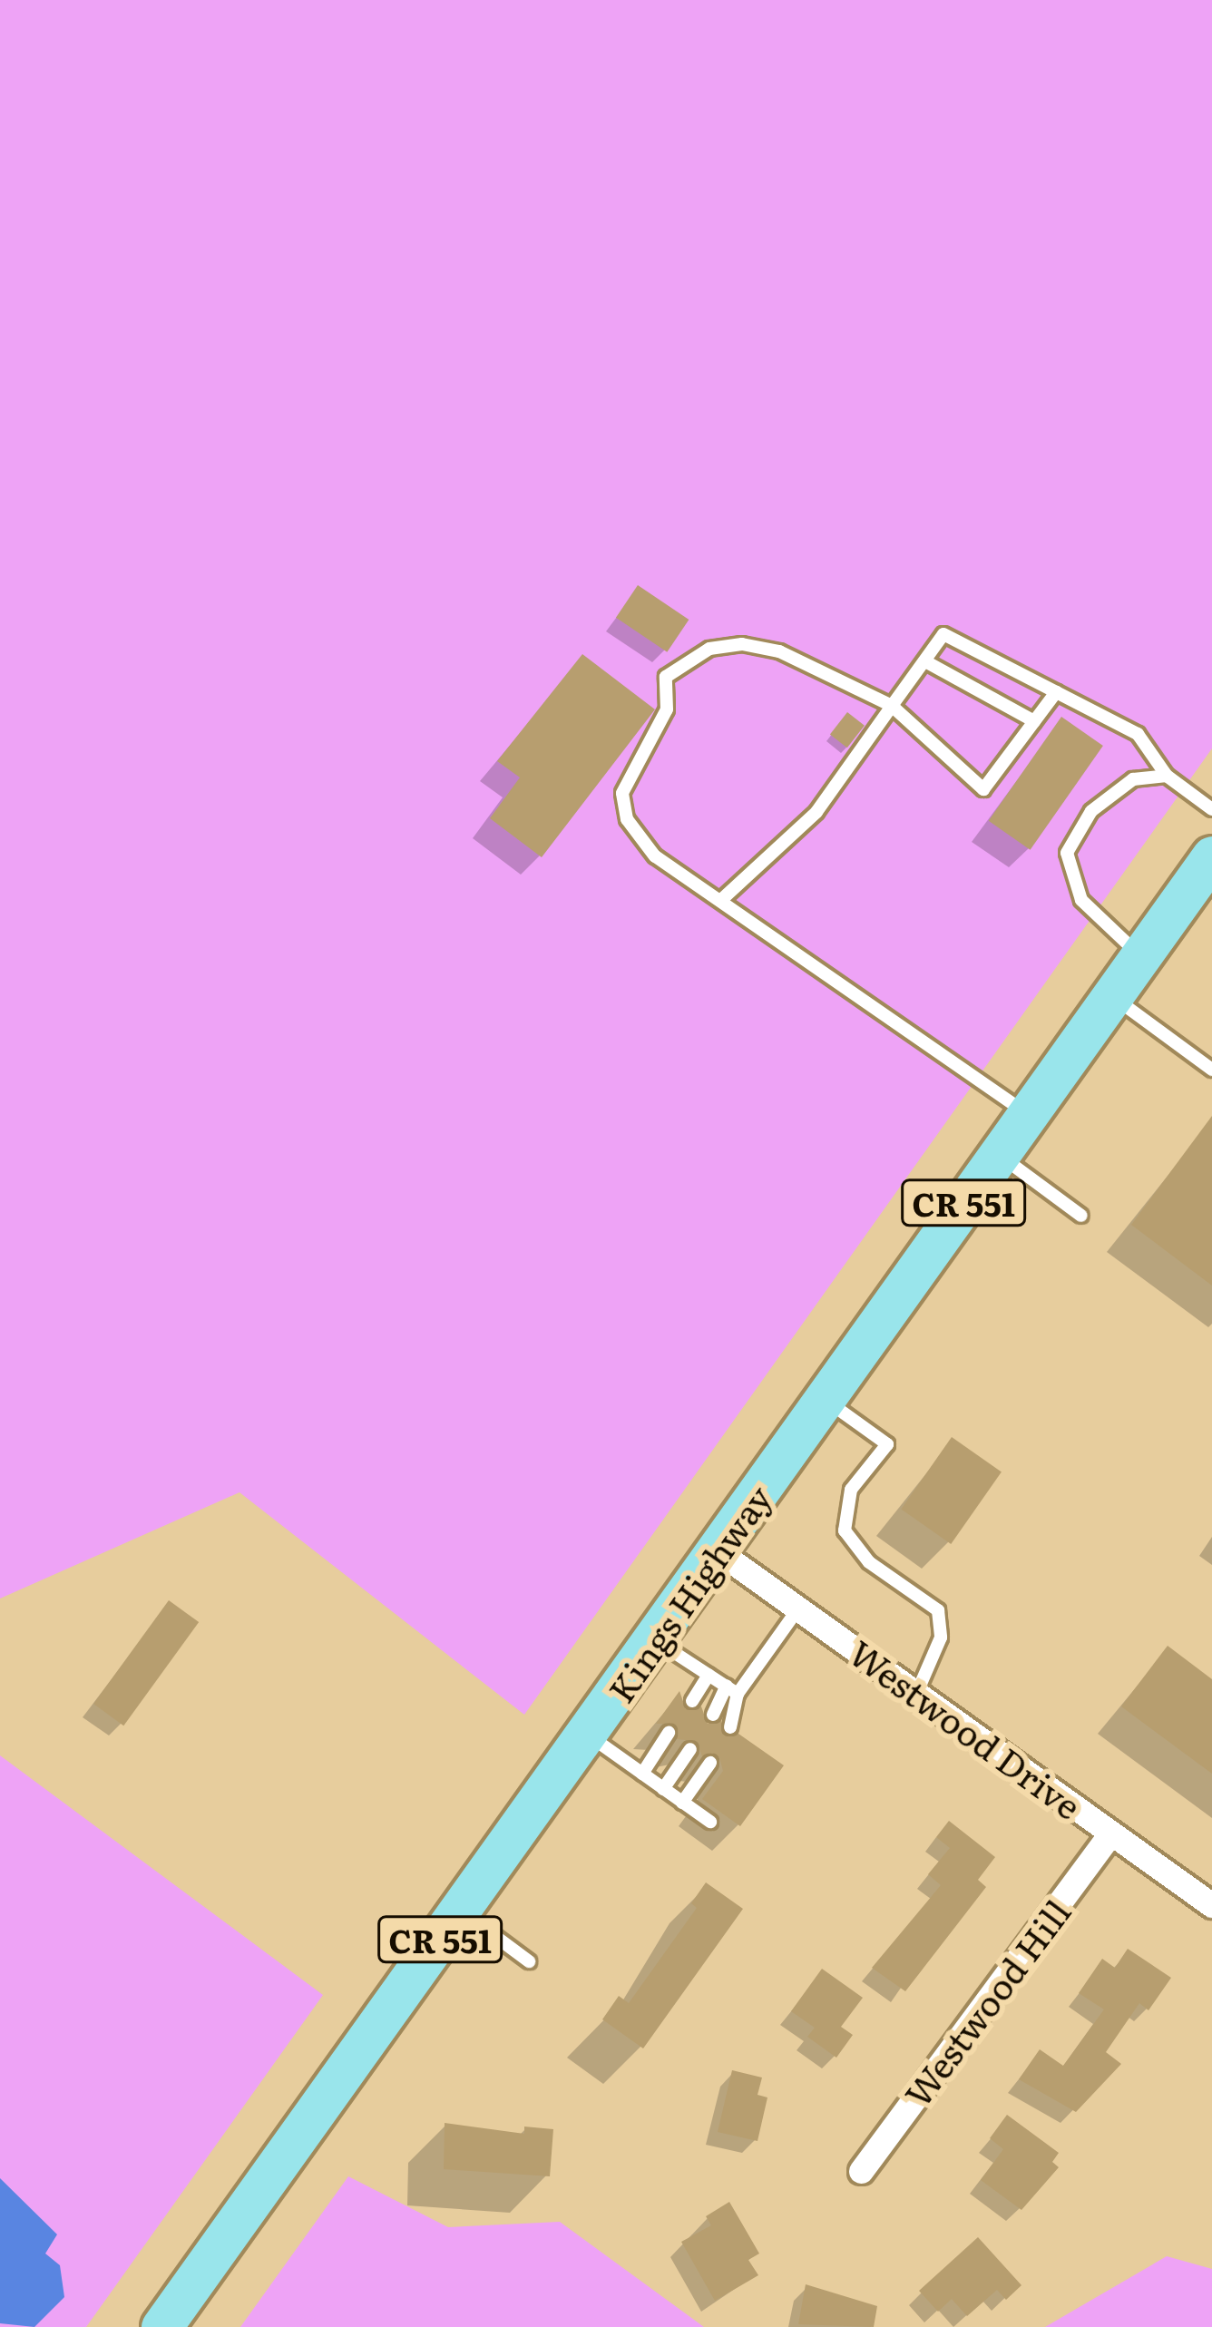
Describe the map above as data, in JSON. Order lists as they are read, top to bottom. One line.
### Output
{"streets":{"main road":["CR 551","Kings Highway"],"street":["Westwood Drive","Westwood Hill"]},"crossings":[["Kings Highway","Westwood Drive"],["Westwood Drive","Westwood Hill"]]}
